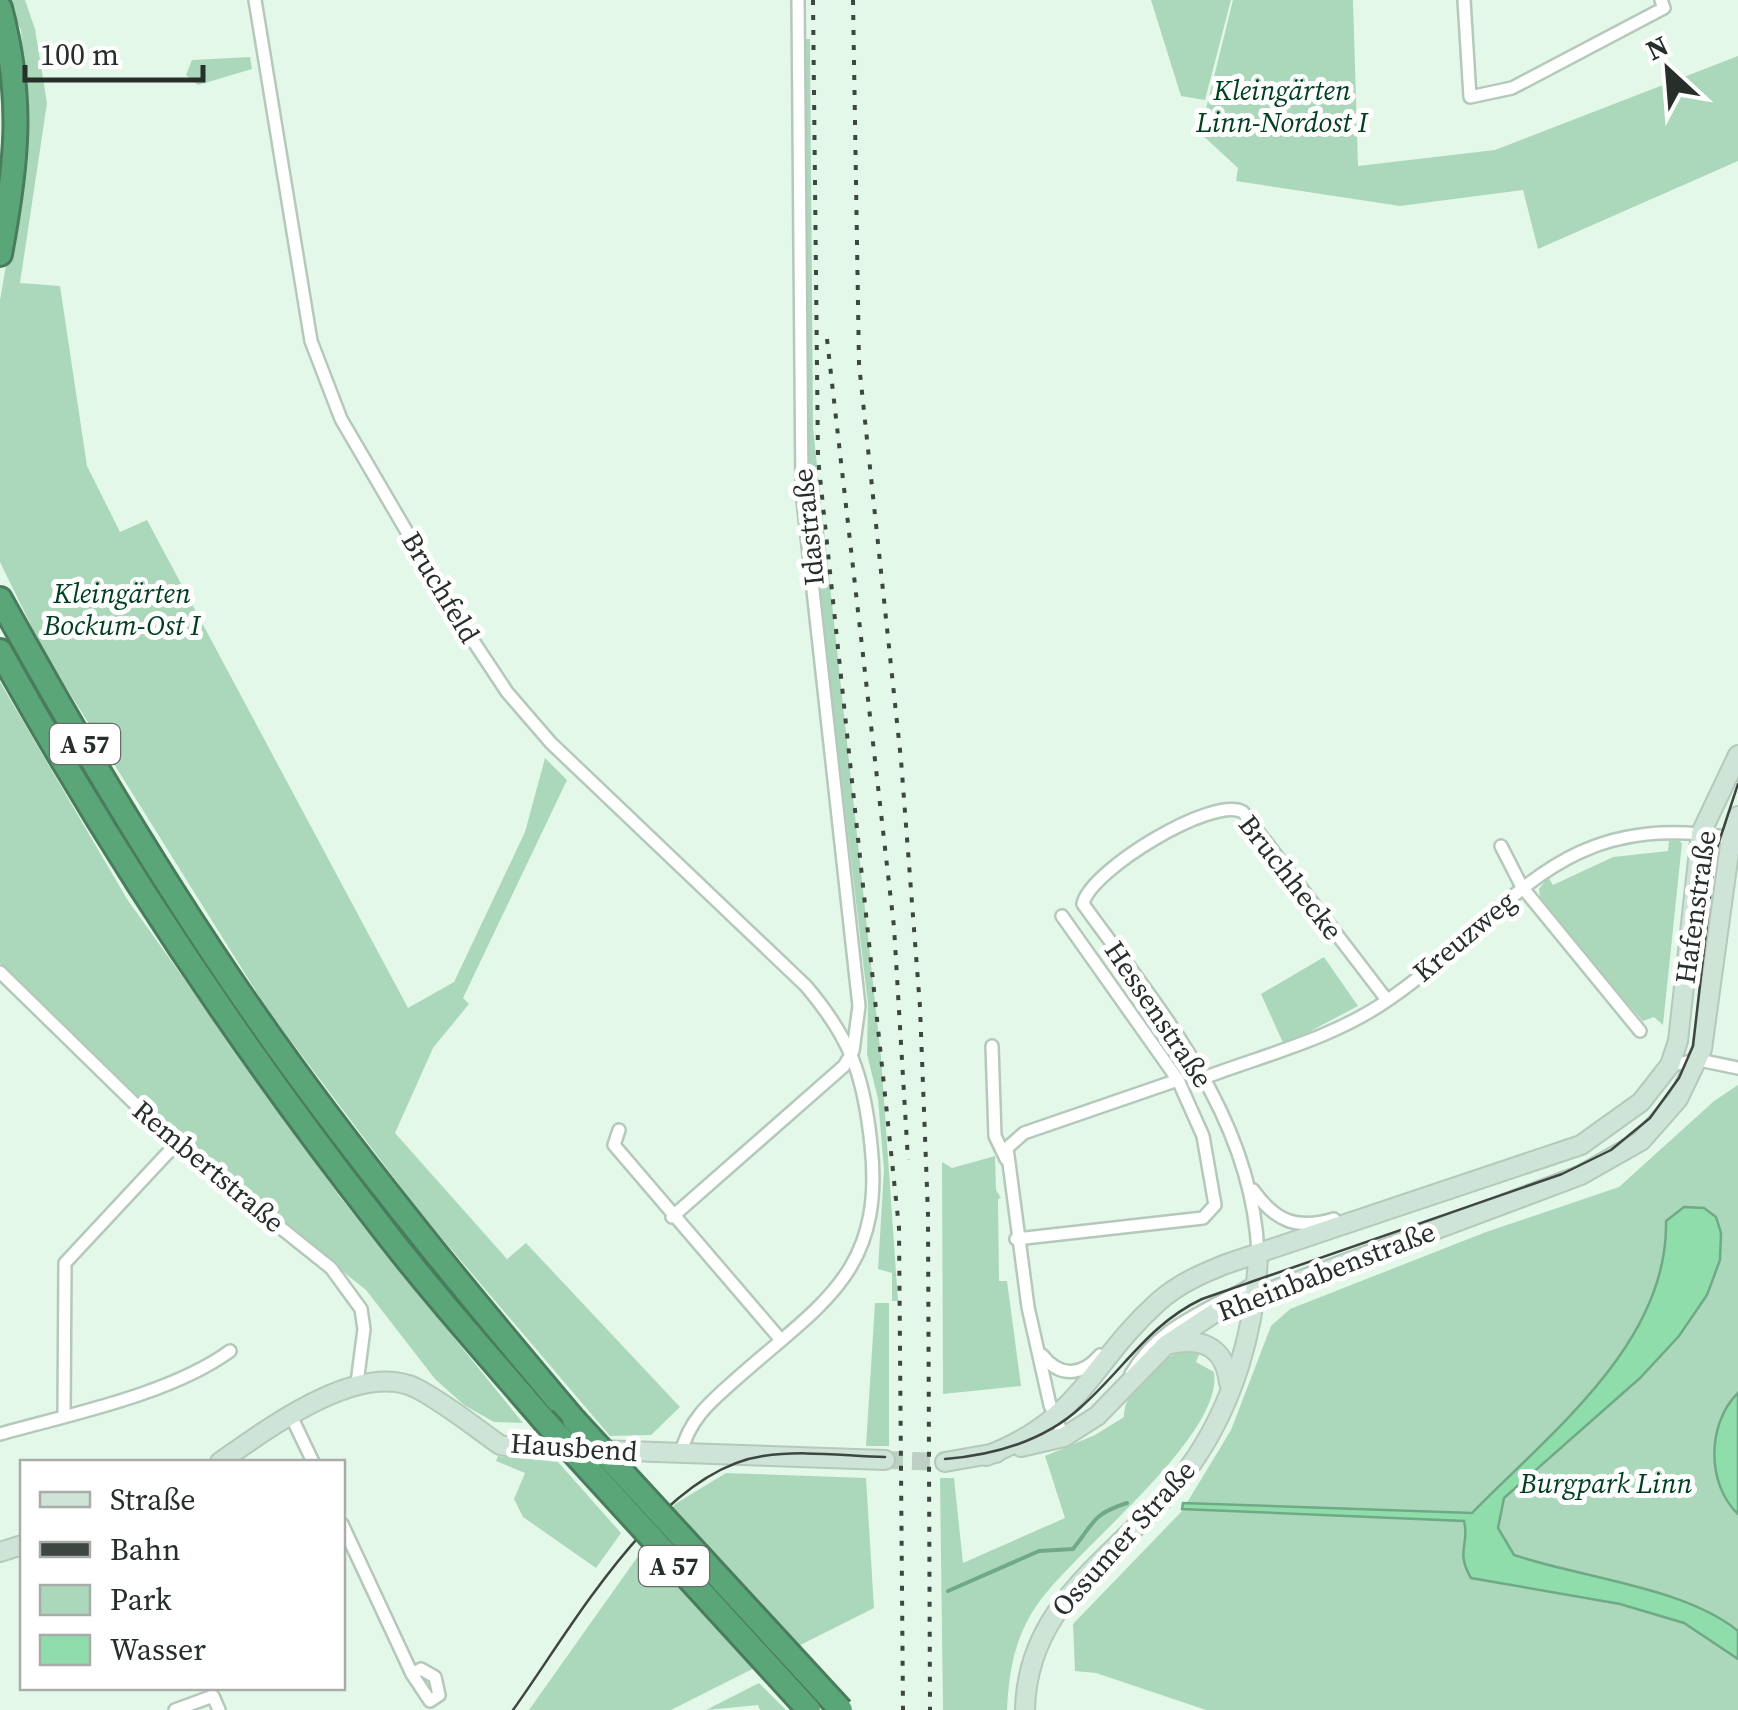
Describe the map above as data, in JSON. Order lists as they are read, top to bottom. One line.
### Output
{"streets":{"highway":["A 57"],"main road":["Hafenstraße","Rheinbabenstraße","Hausbend","Ossumer Straße"],"street":["Idastraße","Bruchfeld","Bruchhecke","Kreuzweg","Hessenstraße","Rembertstraße"]},"crossings":[["Idastraße","Bruchfeld"],["Bruchfeld","Hausbend"],["Bruchhecke","Kreuzweg"],["Bruchhecke","Hessenstraße"],["Hafenstraße","Kreuzweg"],["Hafenstraße","Rheinbabenstraße"],["Kreuzweg","Hessenstraße"],["Hessenstraße","Rheinbabenstraße"],["Hessenstraße","Ossumer Straße"],["Rembertstraße","Hausbend"],["Rheinbabenstraße","Ossumer Straße"]],"parks":["Kleingärten Linn-Nordost I","Kleingärten Bockum-Ost I","Burgpark Linn"],"legend":["Straße","Bahn","Park","Wasser"],"scale_bar":"100 m","north":"top left"}
